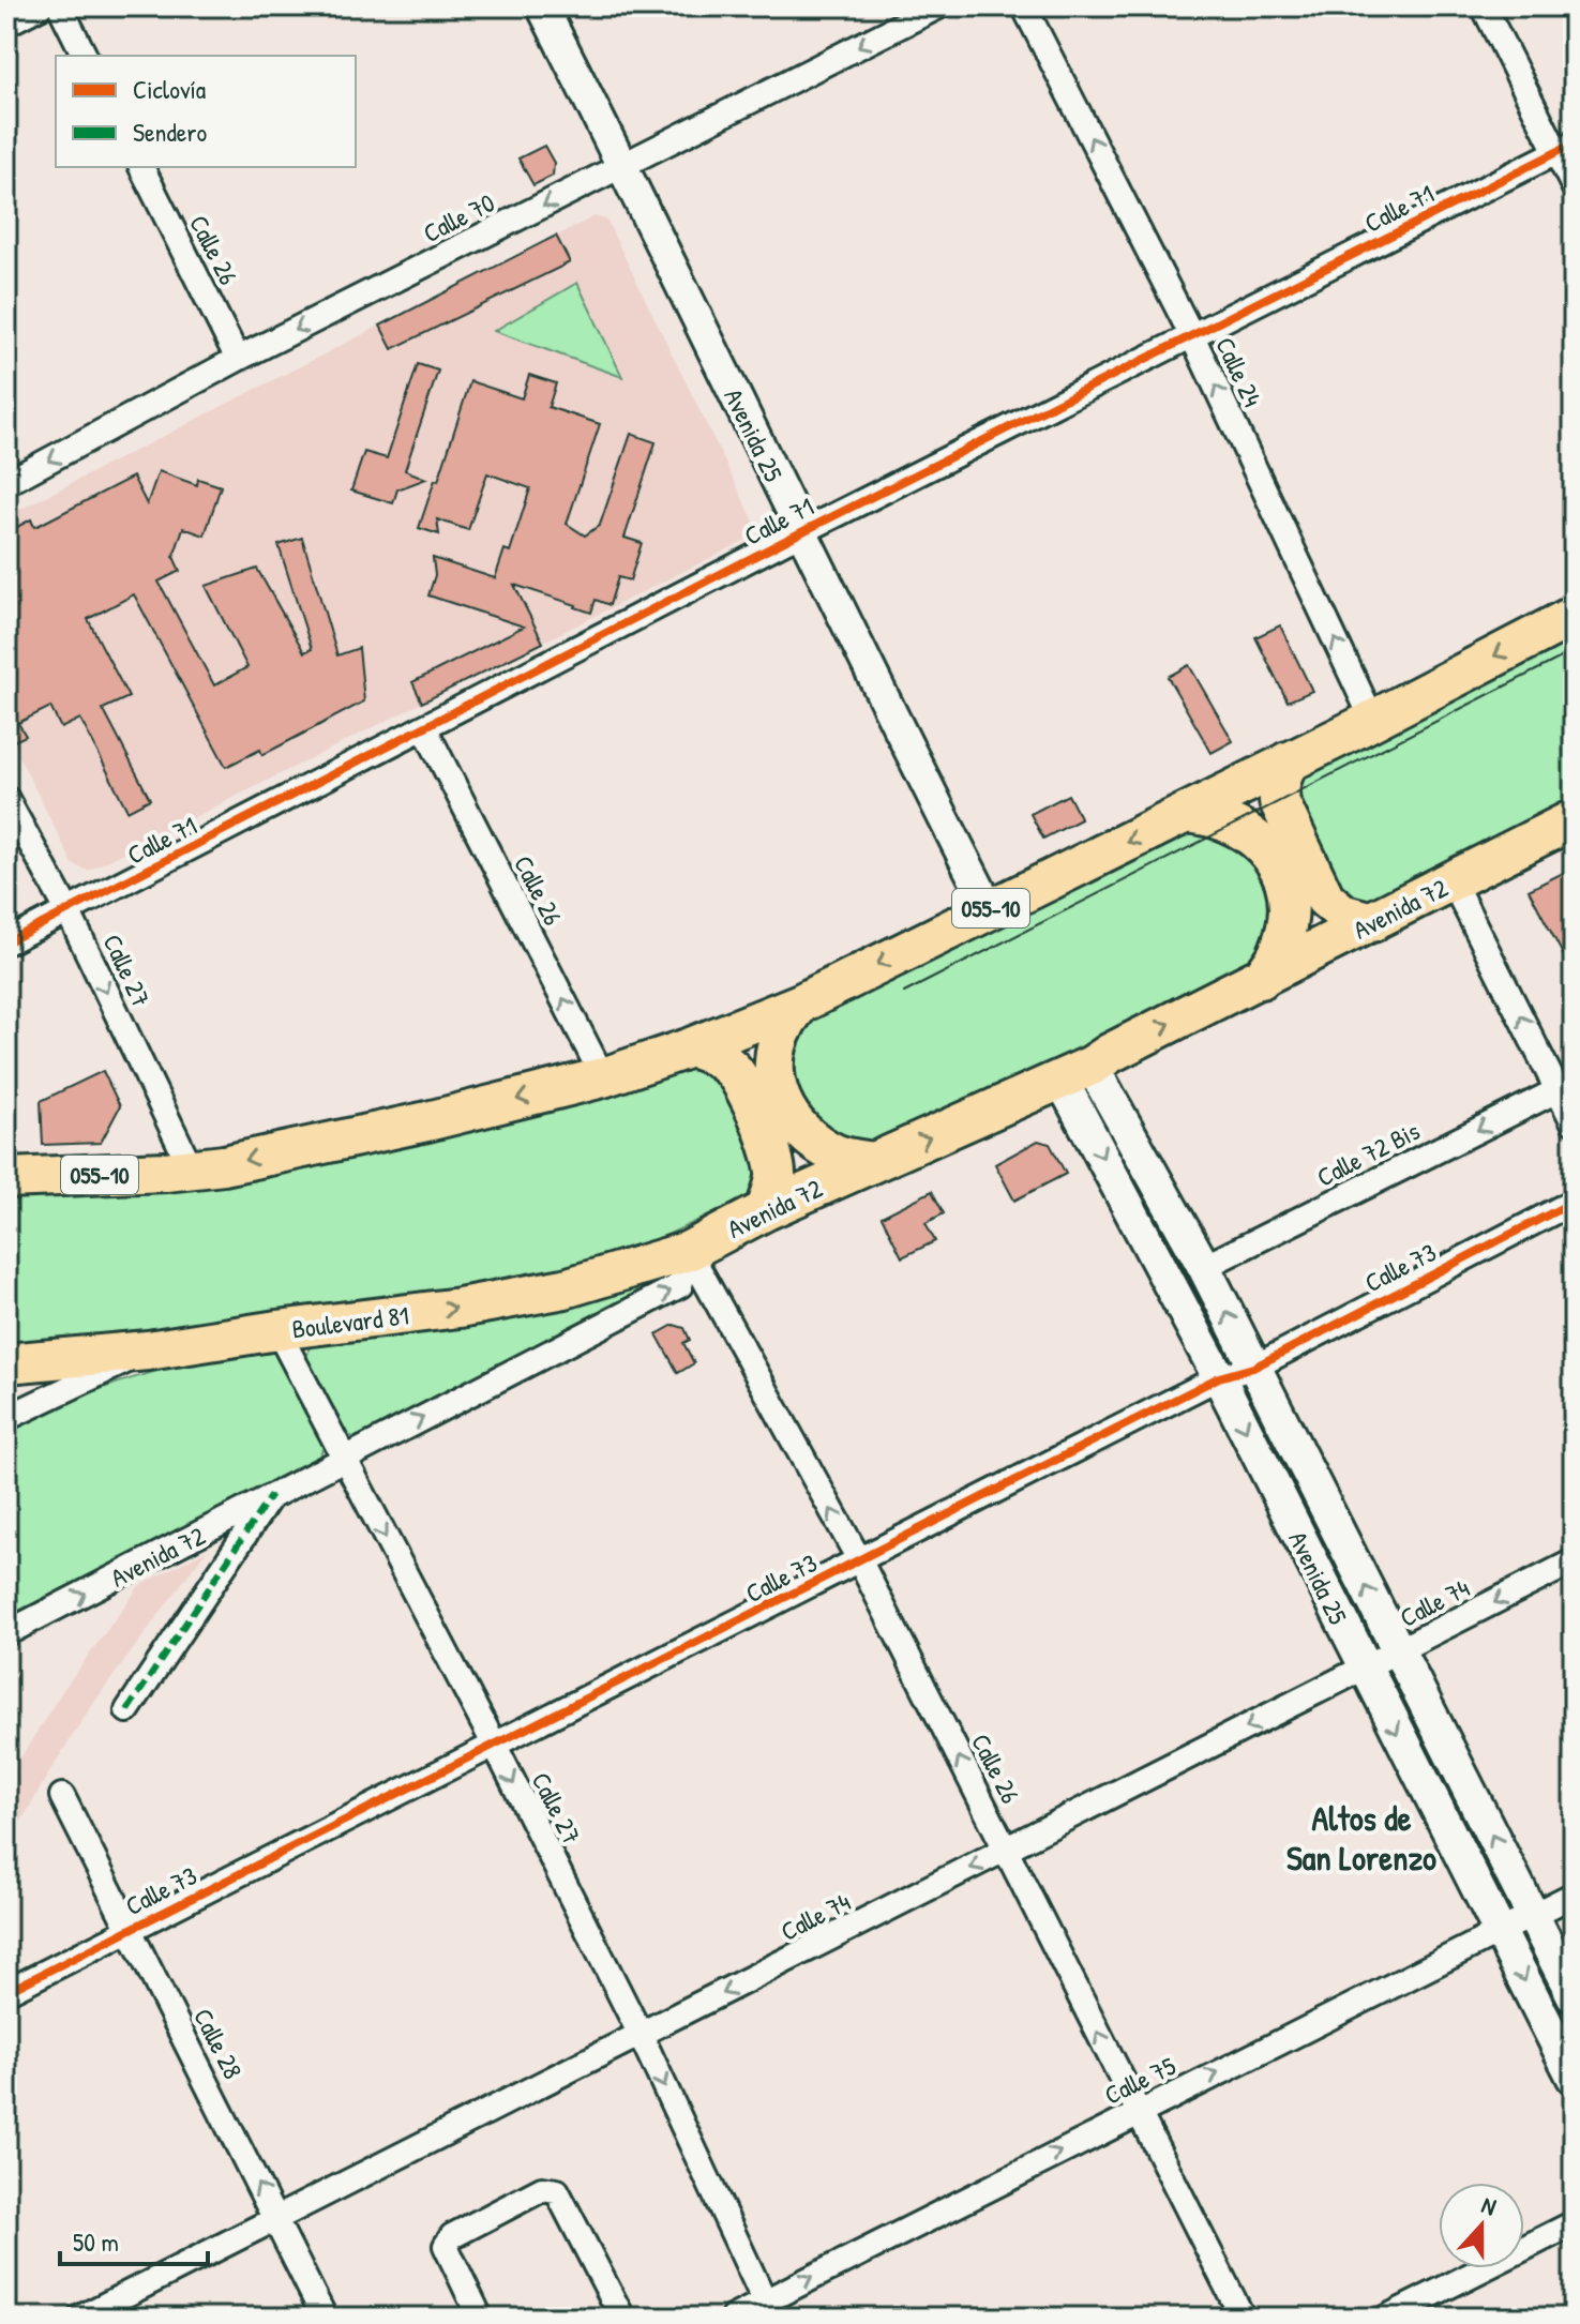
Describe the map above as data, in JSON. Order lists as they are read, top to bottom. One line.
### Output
{"streets":{"highway":["055-10","Avenida 72","Boulevard 81"],"main road":["Avenida 25"],"street":["Calle 71","Calle 70","Calle 26","Calle 24","Calle 27","Calle 72 Bis","Calle 73","Calle 74","Calle 28","Calle 75"]},"crossings":[["Calle 71","Calle 26"],["Calle 71","Calle 24"],["Calle 71","Avenida 25"],["Calle 71","Calle 27"],["Calle 70","Calle 26"],["Calle 70","Avenida 25"],["Calle 26","055-10"],["Calle 26","Avenida 72"],["Calle 26","Calle 73"],["Calle 26","Boulevard 81"],["Calle 26","Calle 74"],["Calle 26","Calle 75"],["Calle 24","055-10"],["Avenida 25","055-10"],["Avenida 25","Avenida 72"],["Avenida 25","Calle 72 Bis"],["Avenida 25","Calle 73"],["Avenida 25","Calle 74"],["Avenida 25","Calle 75"],["055-10","Calle 27"],["Avenida 72","Calle 27"],["Avenida 72","Boulevard 81"],["Calle 27","Calle 73"],["Calle 27","Boulevard 81"],["Calle 27","Calle 74"],["Calle 27","Calle 75"],["Calle 73","Calle 28"],["Calle 74","Calle 28"]],"one_way":["Calle 70","Calle 26","Calle 24","Calle 27","Calle 72 Bis","Calle 74","Calle 28","Calle 75"],"districts":["Altos de San Lorenzo"],"legend":["Ciclovía","Sendero"],"scale_bar":"50 m","north":"top"}
